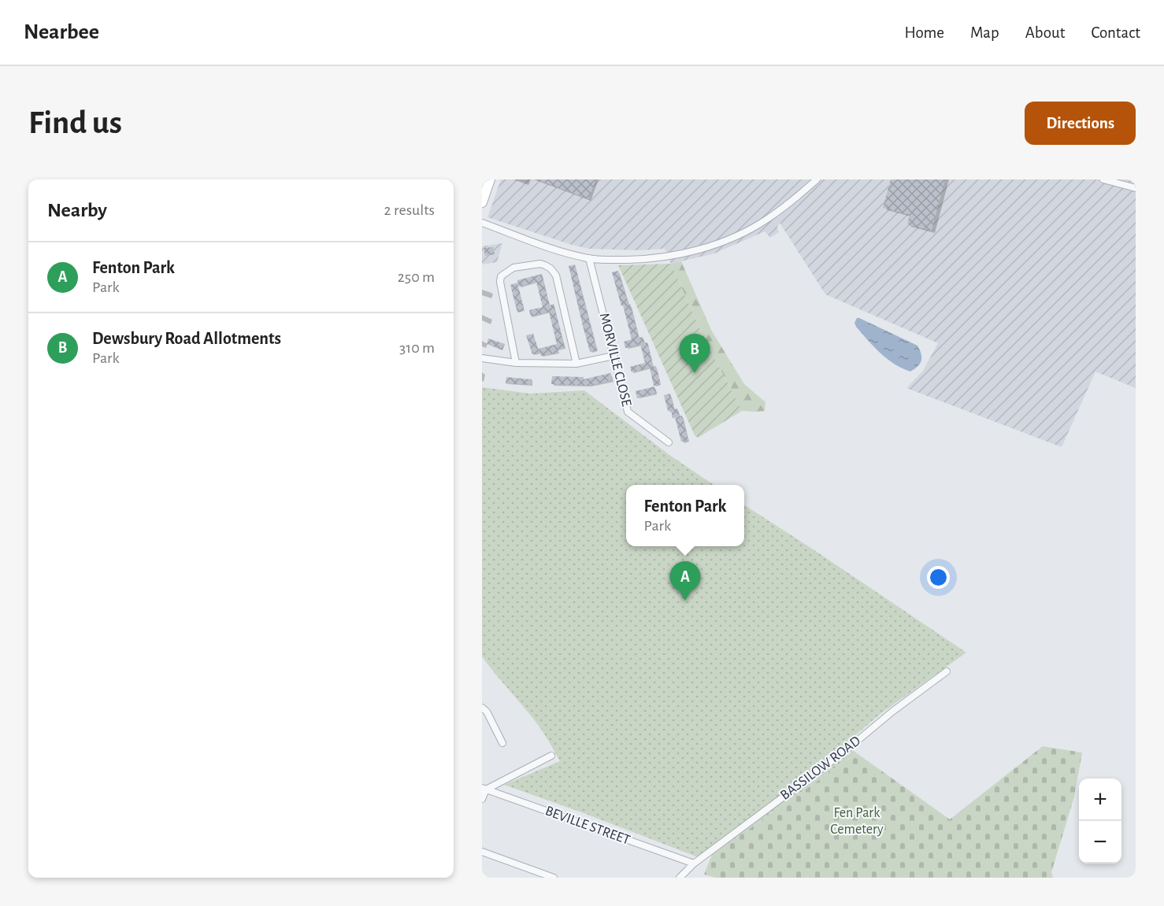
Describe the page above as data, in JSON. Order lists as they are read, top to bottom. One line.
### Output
{"streets":{"street":["MORVILLE CLOSE","BASSILOW ROAD","BEVILLE STREET"]},"crossings":[["BASSILOW ROAD","BEVILLE STREET"]],"parks":["Fen Park Cemetery"],"page":{"header":"Nearbee","nav":["Home","Map","About","Contact"],"buttons":"Directions","title":"Find us","heading":["Nearby","2 results"],"list":[{"mark":"A","name":"Fenton Park","note":"Park","value":"250 m"},{"mark":"B","name":"Dewsbury Road Allotments","note":"Park","value":"310 m"}],"pins":["B","A"],"popup":["Fenton Park","Park"],"map_buttons":["+","−"]}}
